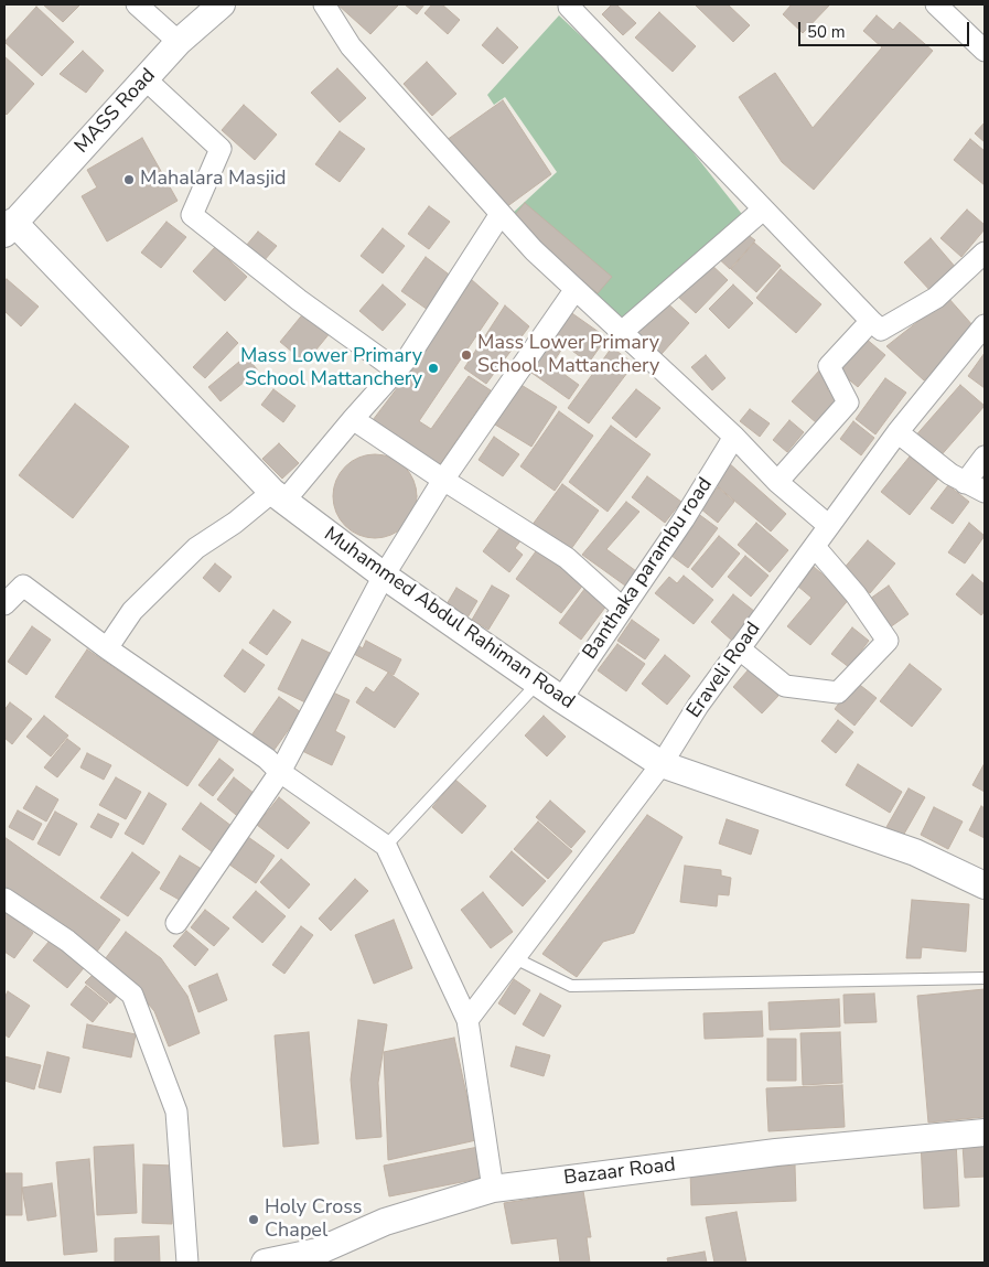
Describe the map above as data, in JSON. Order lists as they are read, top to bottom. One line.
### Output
{"streets":{"street":["MASS Road","Banthaka parambu road","Muhammed Abdul Rahiman Road","Eraveli Road","Bazaar Road"]},"crossings":[["MASS Road","Muhammed Abdul Rahiman Road"],["Banthaka parambu road","Muhammed Abdul Rahiman Road"],["Muhammed Abdul Rahiman Road","Eraveli Road"]],"places":["Mahalara Masjid","Mass Lower Primary School, Mattanchery","Mass Lower Primary School Mattanchery","Holy Cross Chapel"],"scale_bar":"50 m"}
